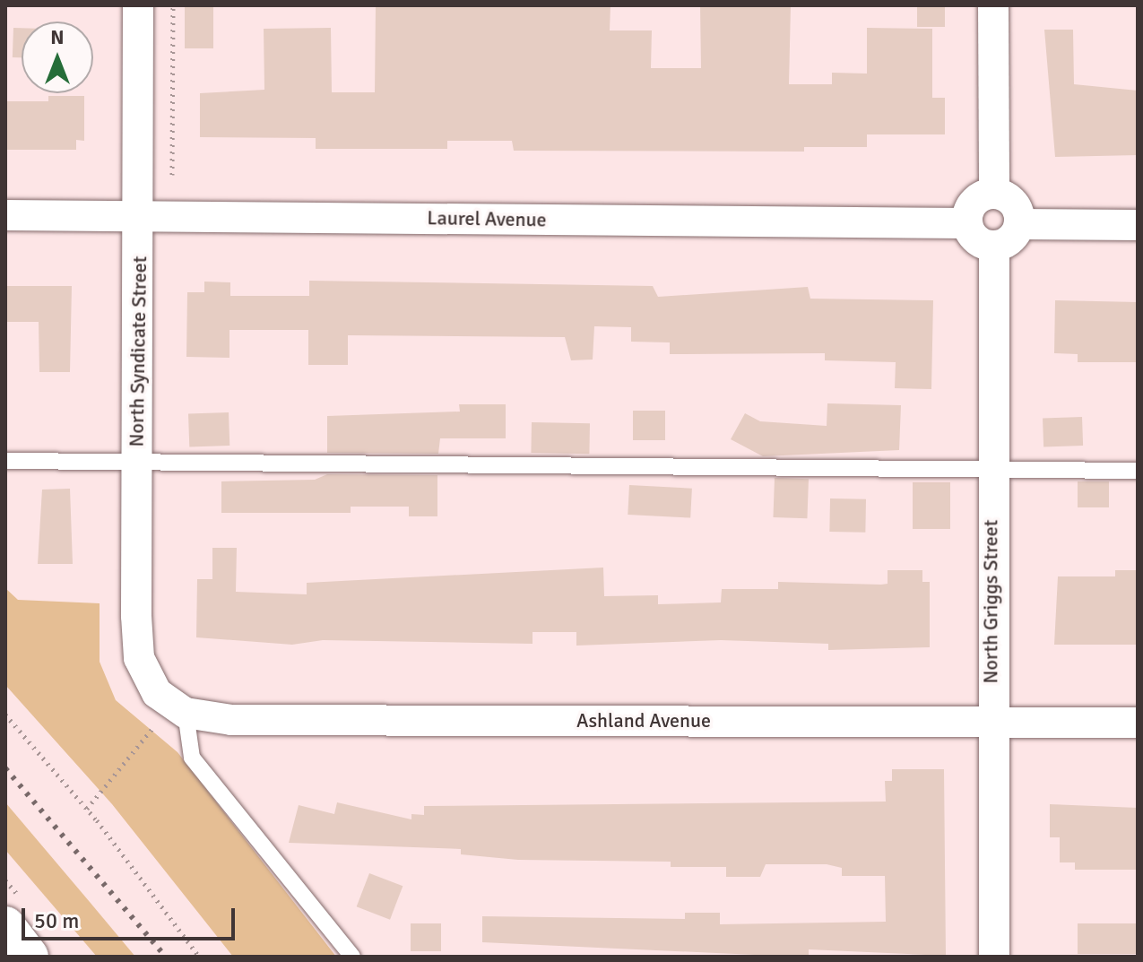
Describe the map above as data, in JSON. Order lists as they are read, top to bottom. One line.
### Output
{"streets":{"street":["Laurel Avenue","North Syndicate Street","North Griggs Street","Ashland Avenue"]},"crossings":[["Laurel Avenue","North Syndicate Street"],["Laurel Avenue","North Griggs Street"],["North Syndicate Street","Ashland Avenue"],["North Griggs Street","Ashland Avenue"]],"scale_bar":"50 m","north":"top"}
